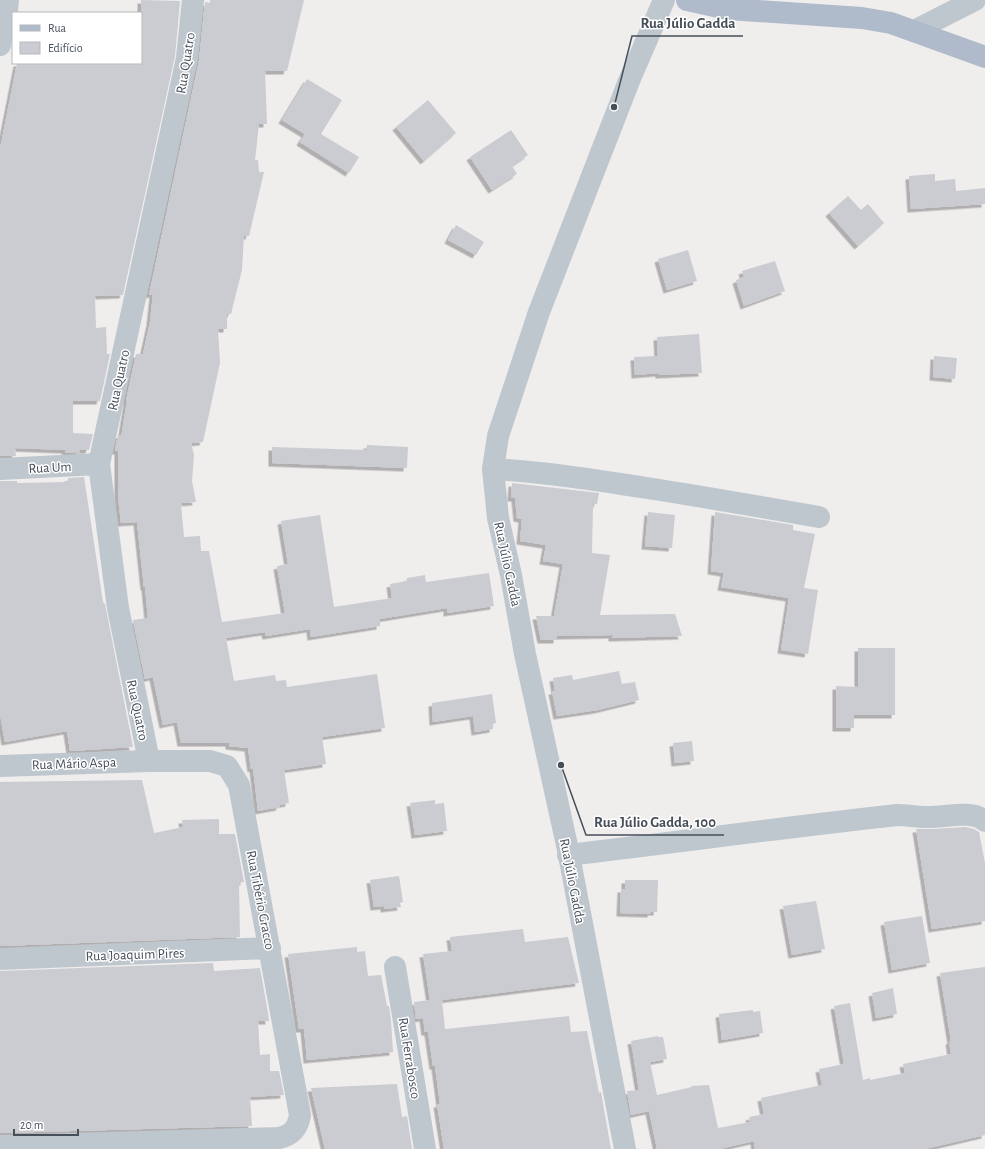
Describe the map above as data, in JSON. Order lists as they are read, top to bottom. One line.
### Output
{"streets":{"street":["Rua Quatro","Rua Um","Rua Júlio Gadda","Rua Mário Aspa","Rua Tibério Gracco","Rua Joaquim Pires","Rua Ferrabosco"]},"crossings":[["Rua Quatro","Rua Um"],["Rua Quatro","Rua Mário Aspa"],["Rua Quatro","Rua Tibério Gracco"],["Rua Mário Aspa","Rua Tibério Gracco"],["Rua Tibério Gracco","Rua Joaquim Pires"]],"places":["Rua Júlio Gadda","Rua Júlio Gadda, 100"],"legend":["Rua","Edifício"],"scale_bar":"20 m"}
